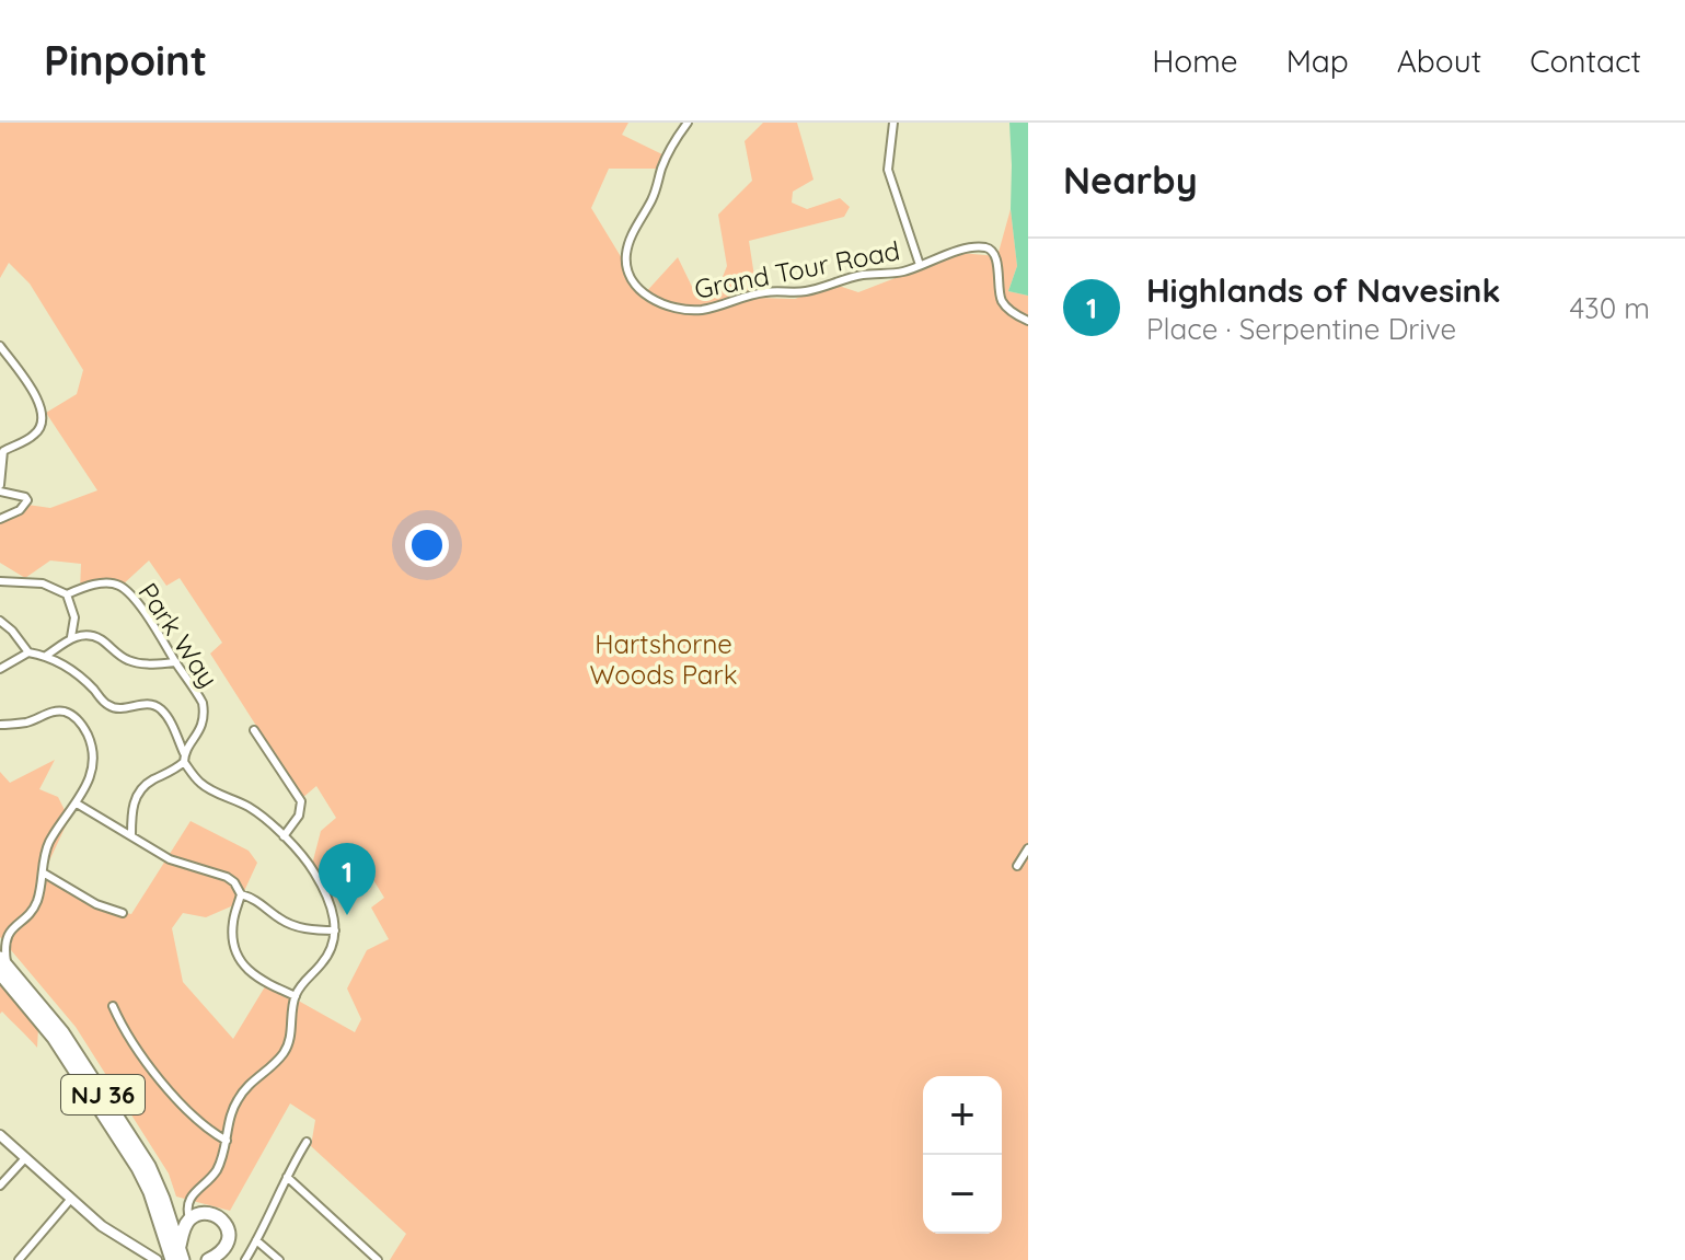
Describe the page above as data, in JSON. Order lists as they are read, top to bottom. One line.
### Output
{"streets":{"highway":["NJ 36"],"street":["Grand Tour Road","Park Way"]},"parks":["Hartshorne Woods Park"],"page":{"header":"Pinpoint","nav":["Home","Map","About","Contact"],"heading":"Nearby","list":[{"mark":"1","name":"Highlands of Navesink","note":"Place · Serpentine Drive","value":"430 m"}],"pins":"1","map_buttons":["+","−"]}}
